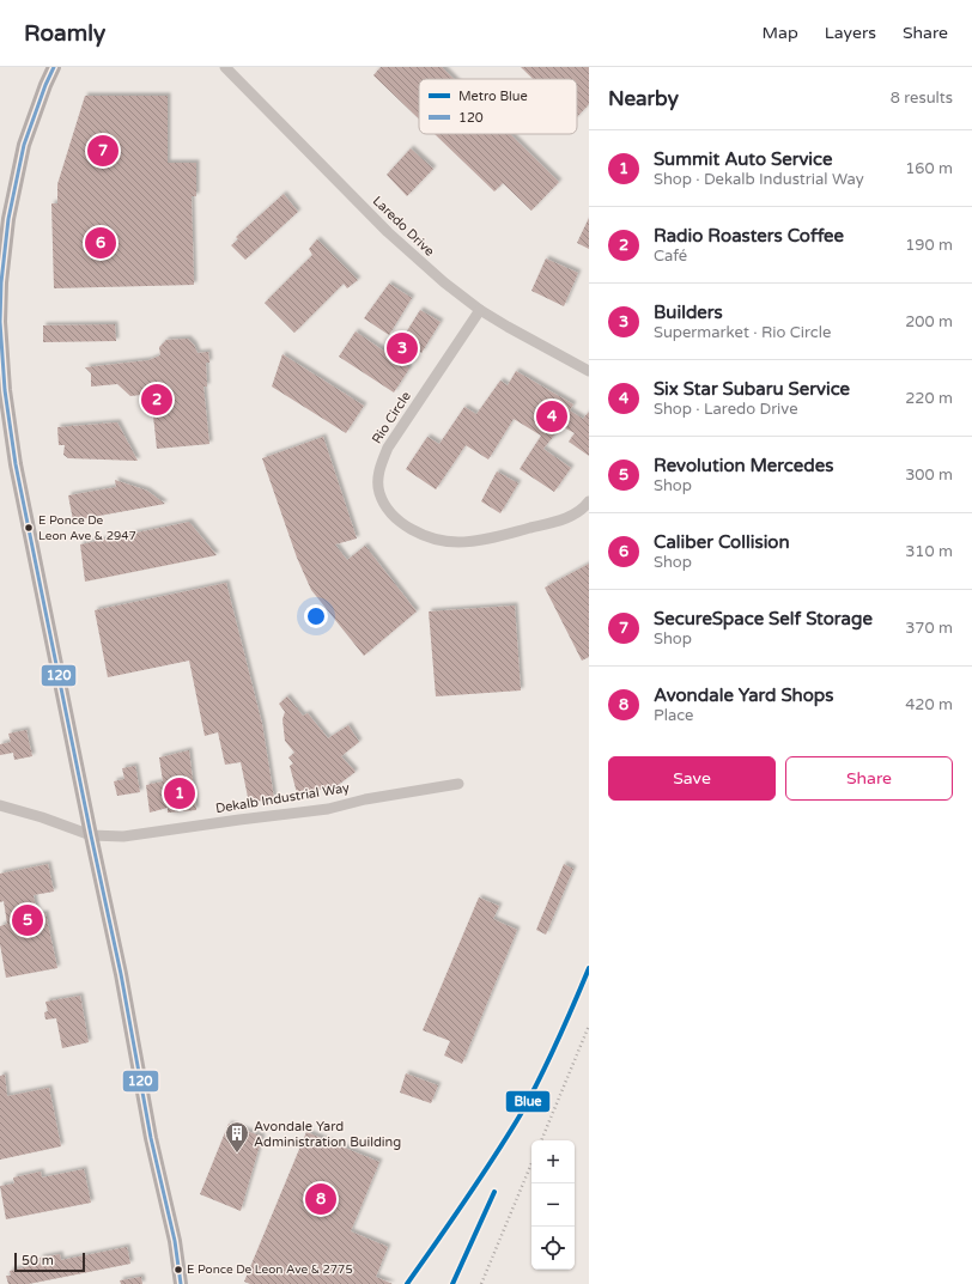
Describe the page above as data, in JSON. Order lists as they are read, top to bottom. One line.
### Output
{"streets":{"street":["Laredo Drive","Rio Circle","Dekalb Industrial Way"]},"crossings":[["Laredo Drive","Rio Circle"]],"places":{"other":["E Ponce De Leon Ave & 2947","E Ponce De Leon Ave & 2775"],"building":["Avondale Yard Administration Building"]},"lines":["transit line 120","metro line Blue"],"legend":["Metro Blue","120"],"scale_bar":"50 m","page":{"header":"Roamly","nav":["Map","Layers","Share"],"heading":["Nearby","8 results"],"list":[{"mark":"1","name":"Summit Auto Service","note":"Shop · Dekalb Industrial Way","value":"160 m"},{"mark":"2","name":"Radio Roasters Coffee","note":"Café","value":"190 m"},{"mark":"3","name":"Builders","note":"Supermarket · Rio Circle","value":"200 m"},{"mark":"4","name":"Six Star Subaru Service","note":"Shop · Laredo Drive","value":"220 m"},{"mark":"5","name":"Revolution Mercedes","note":"Shop","value":"300 m"},{"mark":"6","name":"Caliber Collision","note":"Shop","value":"310 m"},{"mark":"7","name":"SecureSpace Self Storage","note":"Shop","value":"370 m"},{"mark":"8","name":"Avondale Yard Shops","note":"Place","value":"420 m"}],"pins":["7","6","3","2","4","1","5","8"],"buttons":["Save","Share"],"map_buttons":["+","−"],"scale":"50 m"}}
